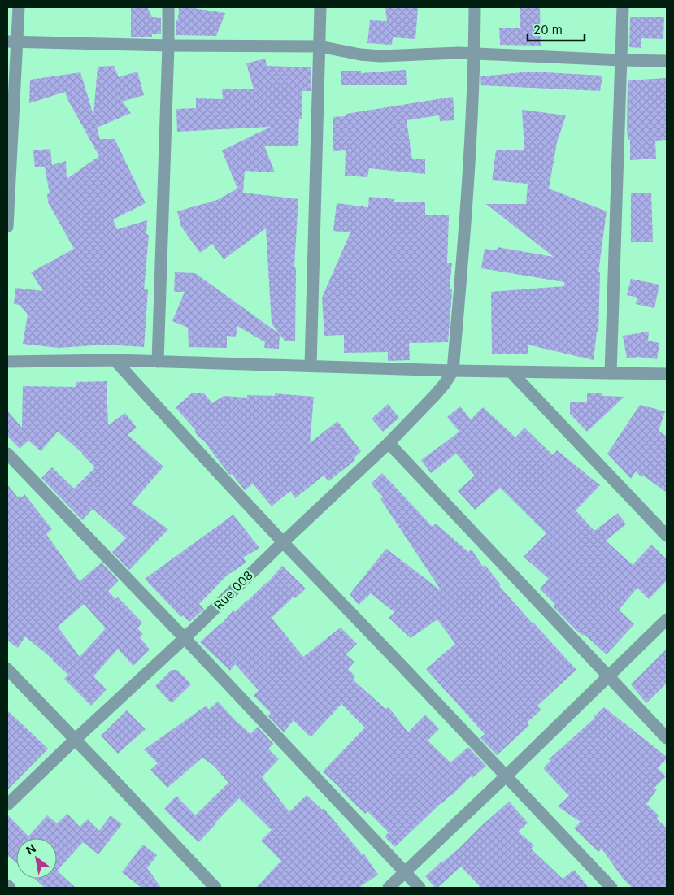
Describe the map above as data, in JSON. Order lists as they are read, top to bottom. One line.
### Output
{"streets":{"street":["Rue 008"]},"scale_bar":"20 m","north":"top left"}
